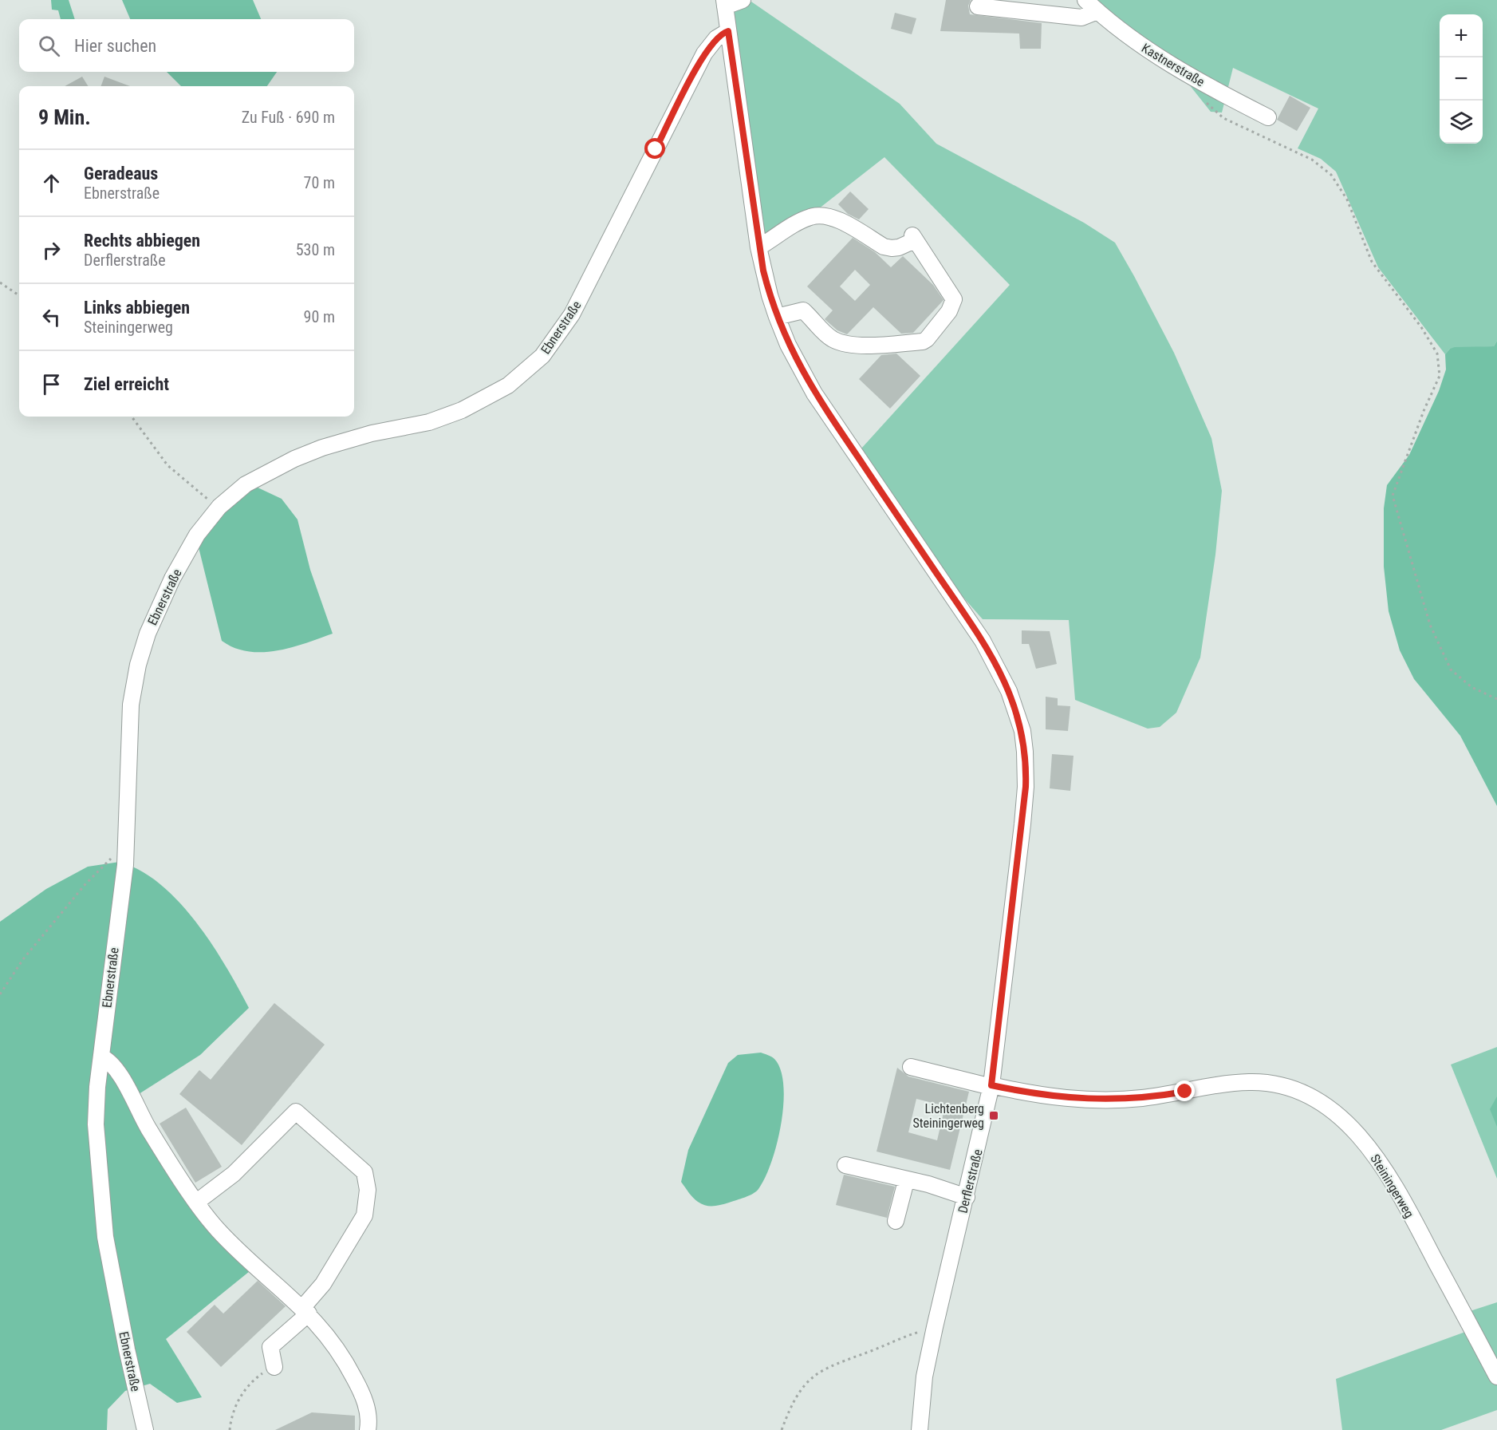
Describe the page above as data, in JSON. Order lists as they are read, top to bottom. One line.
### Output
{"streets":{"street":["Kastnerstraße","Ebnerstraße","Derflerstraße","Steiningerweg"]},"crossings":[["Ebnerstraße","Derflerstraße"],["Derflerstraße","Steiningerweg"]],"places":{"transit":["Lichtenberg Steiningerweg"]},"page":{"map_buttons":["+","−"],"search":"Hier suchen","heading":["9 Min.","Zu Fuß · 690 m"],"list":[["Geradeaus","Ebnerstraße","70 m"],["Rechts abbiegen","Derflerstraße","530 m"],["Links abbiegen","Steiningerweg","90 m"],"Ziel erreicht"]}}
